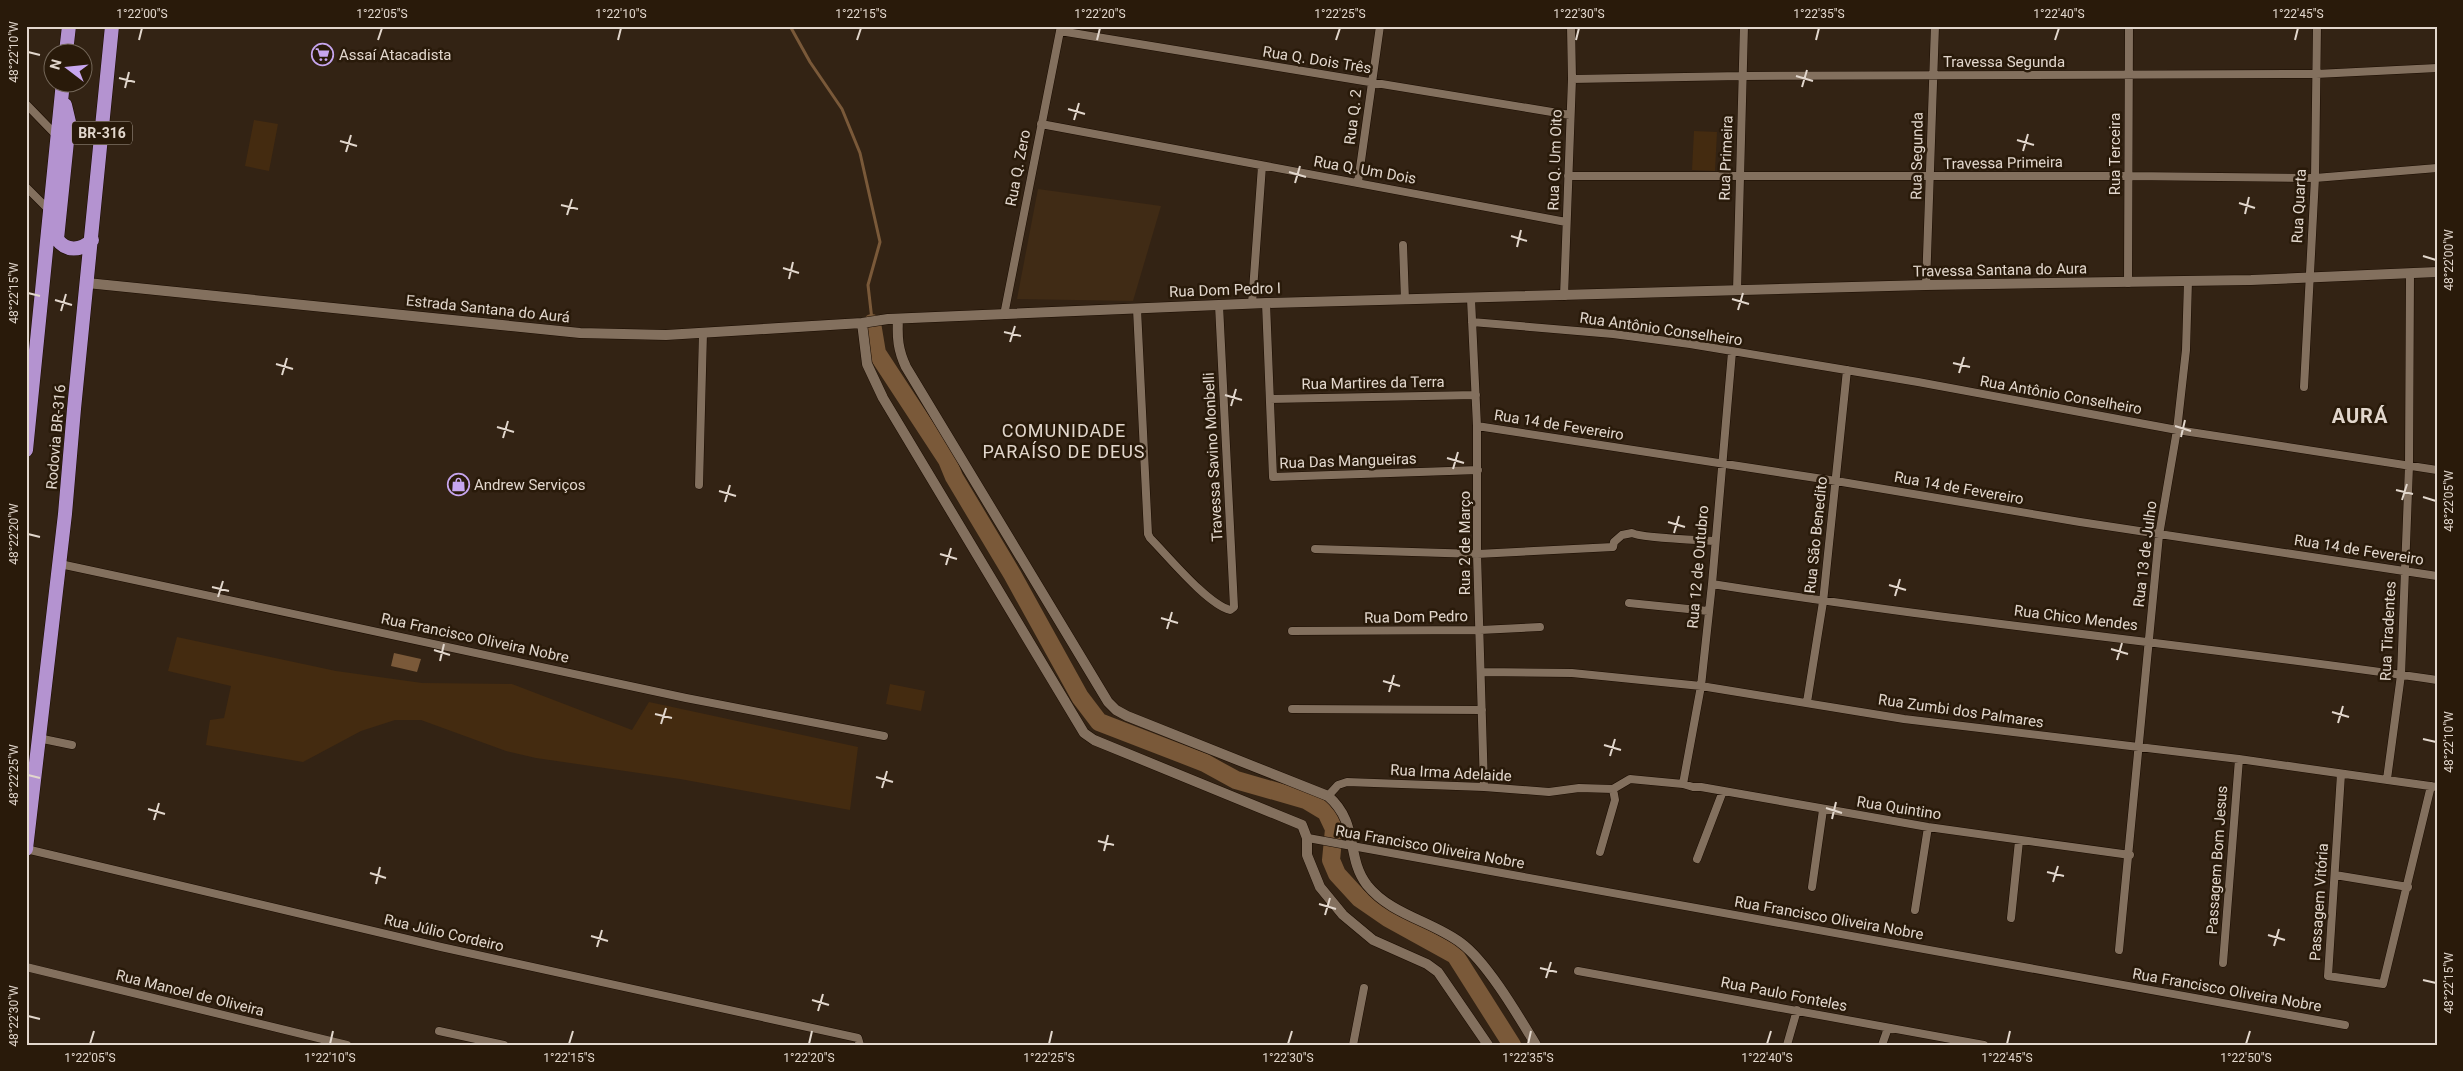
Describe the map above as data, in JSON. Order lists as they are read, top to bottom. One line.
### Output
{"streets":{"highway":["BR-316","Rodovia BR-316"],"street":["Rua Q. Dois Três","Travessa Segunda","Rua Q. 2","Rua Terceira","Rua Segunda","Rua Primeira","Rua Q. Um Oito","Travessa Primeira","Rua Q. Zero","Rua Q. Um Dois","Rua Quarta","Travessa Santana do Aura","Rua Dom Pedro I","Estrada Santana do Aurá","Rua Antônio Conselheiro","Rua Martires da Terra","Rua 14 de Fevereiro","Travessa Savino Monbelli","Rua Das Mangueiras","Rua São Benedito","Rua 2 de Março","Rua 13 de Julho","Rua 12 de Outubro","Rua Dom Pedro","Rua Chico Mendes","Rua Tiradentes","Rua Francisco Oliveira Nobre","Rua Zumbi dos Palmares","Rua Irma Adelaide","Rua Quintino","Passagem Bom Jesus","Passagem Vitória","Rua Júlio Cordeiro","Rua Manoel de Oliveira","Rua Paulo Fonteles"]},"crossings":[["Rua Q. Dois Três","Rua Q. 2"],["Rua Q. Dois Três","Rua Q. Um Oito"],["Rua Q. Dois Três","Rua Q. Zero"],["Travessa Segunda","Rua Terceira"],["Travessa Segunda","Rua Segunda"],["Travessa Segunda","Rua Primeira"],["Travessa Segunda","Rua Q. Um Oito"],["Travessa Segunda","Rua Quarta"],["Rua Q. 2","Rua Q. Um Dois"],["Rua Terceira","Travessa Primeira"],["Rua Terceira","Travessa Santana do Aura"],["Rua Segunda","Travessa Primeira"],["Rua Segunda","Travessa Santana do Aura"],["Rua Primeira","Travessa Primeira"],["Rua Primeira","Travessa Santana do Aura"],["Rua Q. Um Oito","Travessa Primeira"],["Rua Q. Um Oito","Rua Q. Um Dois"],["Rua Q. Um Oito","Travessa Santana do Aura"],["Rua Q. Um Oito","Rua Dom Pedro I"],["Travessa Primeira","Rua Quarta"],["Rua Q. Zero","Rua Q. Um Dois"],["Rua Q. Zero","Rua Dom Pedro I"],["Rua Quarta","Travessa Santana do Aura"],["Travessa Santana do Aura","Rua Dom Pedro I"],["Travessa Santana do Aura","Rua 13 de Julho"],["Travessa Santana do Aura","Rua Tiradentes"],["Rua Dom Pedro I","Estrada Santana do Aurá"],["Rua Dom Pedro I","Travessa Savino Monbelli"],["Rua Dom Pedro I","Rua Das Mangueiras"],["Rua Dom Pedro I","Rua 2 de Março"],["Estrada Santana do Aurá","Rodovia BR-316"],["Rua Antônio Conselheiro","Rua São Benedito"],["Rua Antônio Conselheiro","Rua 2 de Março"],["Rua Antônio Conselheiro","Rua 13 de Julho"],["Rua Antônio Conselheiro","Rua 12 de Outubro"],["Rua Antônio Conselheiro","Rua Tiradentes"],["Rua Martires da Terra","Rua Das Mangueiras"],["Rua Martires da Terra","Rua 2 de Março"],["Rua 14 de Fevereiro","Rua São Benedito"],["Rua 14 de Fevereiro","Rua 2 de Março"],["Rua 14 de Fevereiro","Rua 13 de Julho"],["Rua 14 de Fevereiro","Rua 12 de Outubro"],["Rua 14 de Fevereiro","Rua Tiradentes"],["Rodovia BR-316","Rua Francisco Oliveira Nobre"],["Rodovia BR-316","Rua Júlio Cordeiro"],["Rua Das Mangueiras","Rua 2 de Março"],["Rua São Benedito","Rua Chico Mendes"],["Rua São Benedito","Rua Zumbi dos Palmares"],["Rua 2 de Março","Rua Dom Pedro"],["Rua 2 de Março","Rua Zumbi dos Palmares"],["Rua 2 de Março","Rua Irma Adelaide"],["Rua 13 de Julho","Rua Chico Mendes"],["Rua 13 de Julho","Rua Zumbi dos Palmares"],["Rua 13 de Julho","Rua Quintino"],["Rua 12 de Outubro","Rua Chico Mendes"],["Rua 12 de Outubro","Rua Zumbi dos Palmares"],["Rua 12 de Outubro","Rua Quintino"],["Rua Chico Mendes","Rua Tiradentes"],["Rua Tiradentes","Rua Zumbi dos Palmares"],["Rua Zumbi dos Palmares","Passagem Bom Jesus"],["Rua Zumbi dos Palmares","Passagem Vitória"],["Rua Irma Adelaide","Rua Quintino"]],"districts":["AURÁ","COMUNIDADE PARAÍSO DE DEUS"],"places":{"supermarket":["Assaí Atacadista"],"shop":["Andrew Serviços"]},"north":"left","coordinates":["1°22'00\"S","1°22'05\"S","1°22'10\"S","1°22'15\"S","1°22'20\"S","1°22'25\"S","1°22'30\"S","1°22'35\"S","1°22'40\"S","1°22'45\"S","48°22'10\"W","48°22'00\"W","48°22'15\"W","48°22'05\"W","48°22'20\"W","48°22'25\"W","48°22'30\"W","1°22'50\"S"]}
